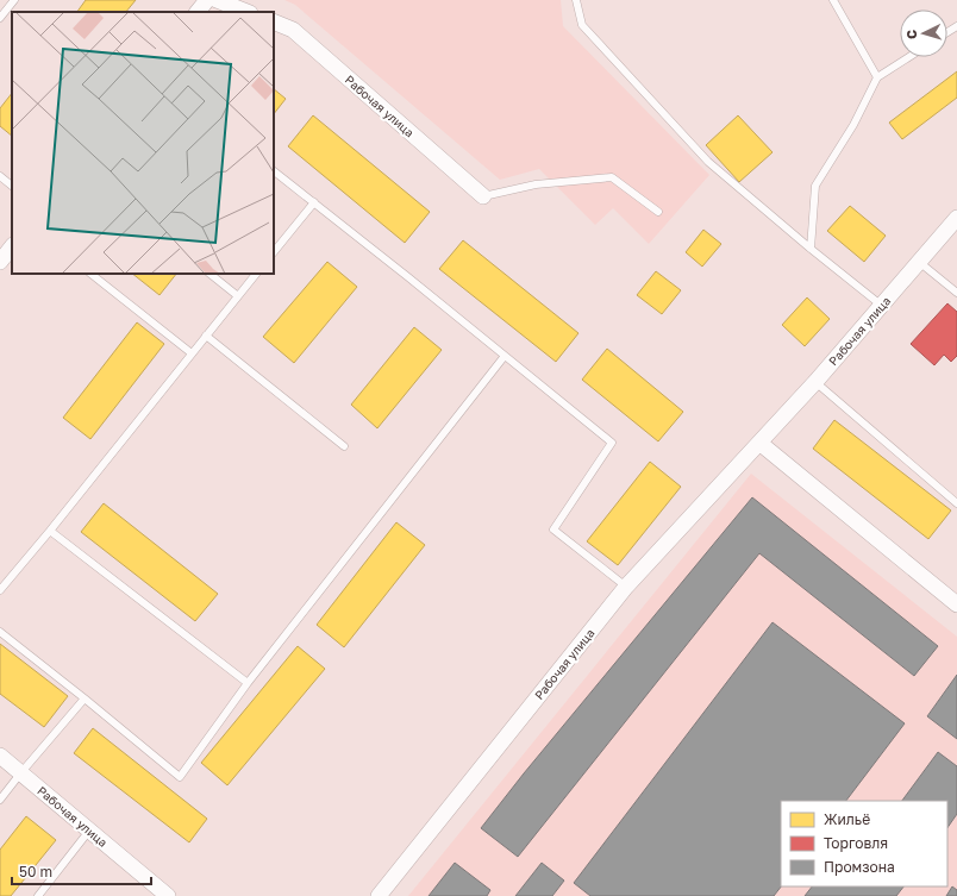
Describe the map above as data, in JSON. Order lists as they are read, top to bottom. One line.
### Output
{"streets":{"street":["Рабочая улица"]},"legend":["Жильё","Торговля","Промзона"],"scale_bar":"50 m","north":"left"}
